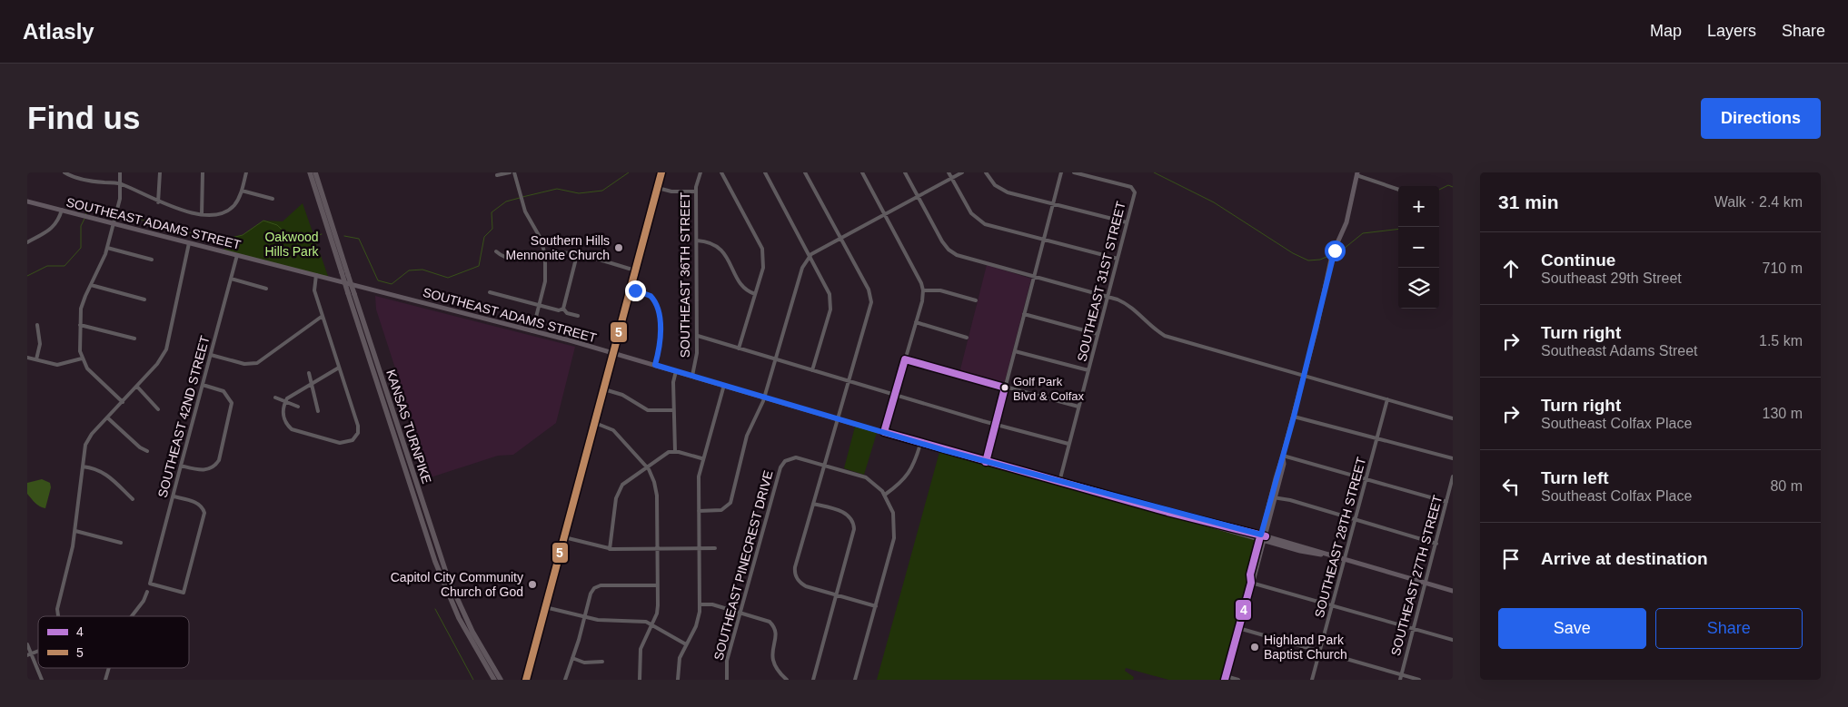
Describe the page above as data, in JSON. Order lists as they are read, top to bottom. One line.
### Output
{"streets":{"highway":["KANSAS TURNPIKE"],"main road":["SOUTHEAST ADAMS STREET"],"street":["SOUTHEAST 36TH STREET","SOUTHEAST 31ST STREET","SOUTHEAST 42ND STREET","SOUTHEAST 28TH STREET","SOUTHEAST PINECREST DRIVE","SOUTHEAST 27TH STREET"]},"crossings":[["SOUTHEAST ADAMS STREET","SOUTHEAST 36TH STREET"],["SOUTHEAST ADAMS STREET","SOUTHEAST 31ST STREET"],["SOUTHEAST ADAMS STREET","SOUTHEAST 42ND STREET"],["SOUTHEAST ADAMS STREET","SOUTHEAST 28TH STREET"],["SOUTHEAST ADAMS STREET","SOUTHEAST 27TH STREET"]],"parks":["Oakwood Hills Park"],"places":["Southern Hills Mennonite Church","Golf Park Blvd & Colfax","Capitol City Community Church of God","Highland Park Baptist Church"],"lines":["transit line 5","transit line 4"],"legend":["4","5"],"page":{"header":"Atlasly","nav":["Map","Layers","Share"],"buttons":["Directions",["Save","Share"]],"title":"Find us","heading":["31 min","Walk · 2.4 km"],"map_buttons":["+","−"],"list":[["Continue","Southeast 29th Street","710 m"],["Turn right","Southeast Adams Street","1.5 km"],["Turn right","Southeast Colfax Place","130 m"],["Turn left","Southeast Colfax Place","80 m"],"Arrive at destination"]}}
